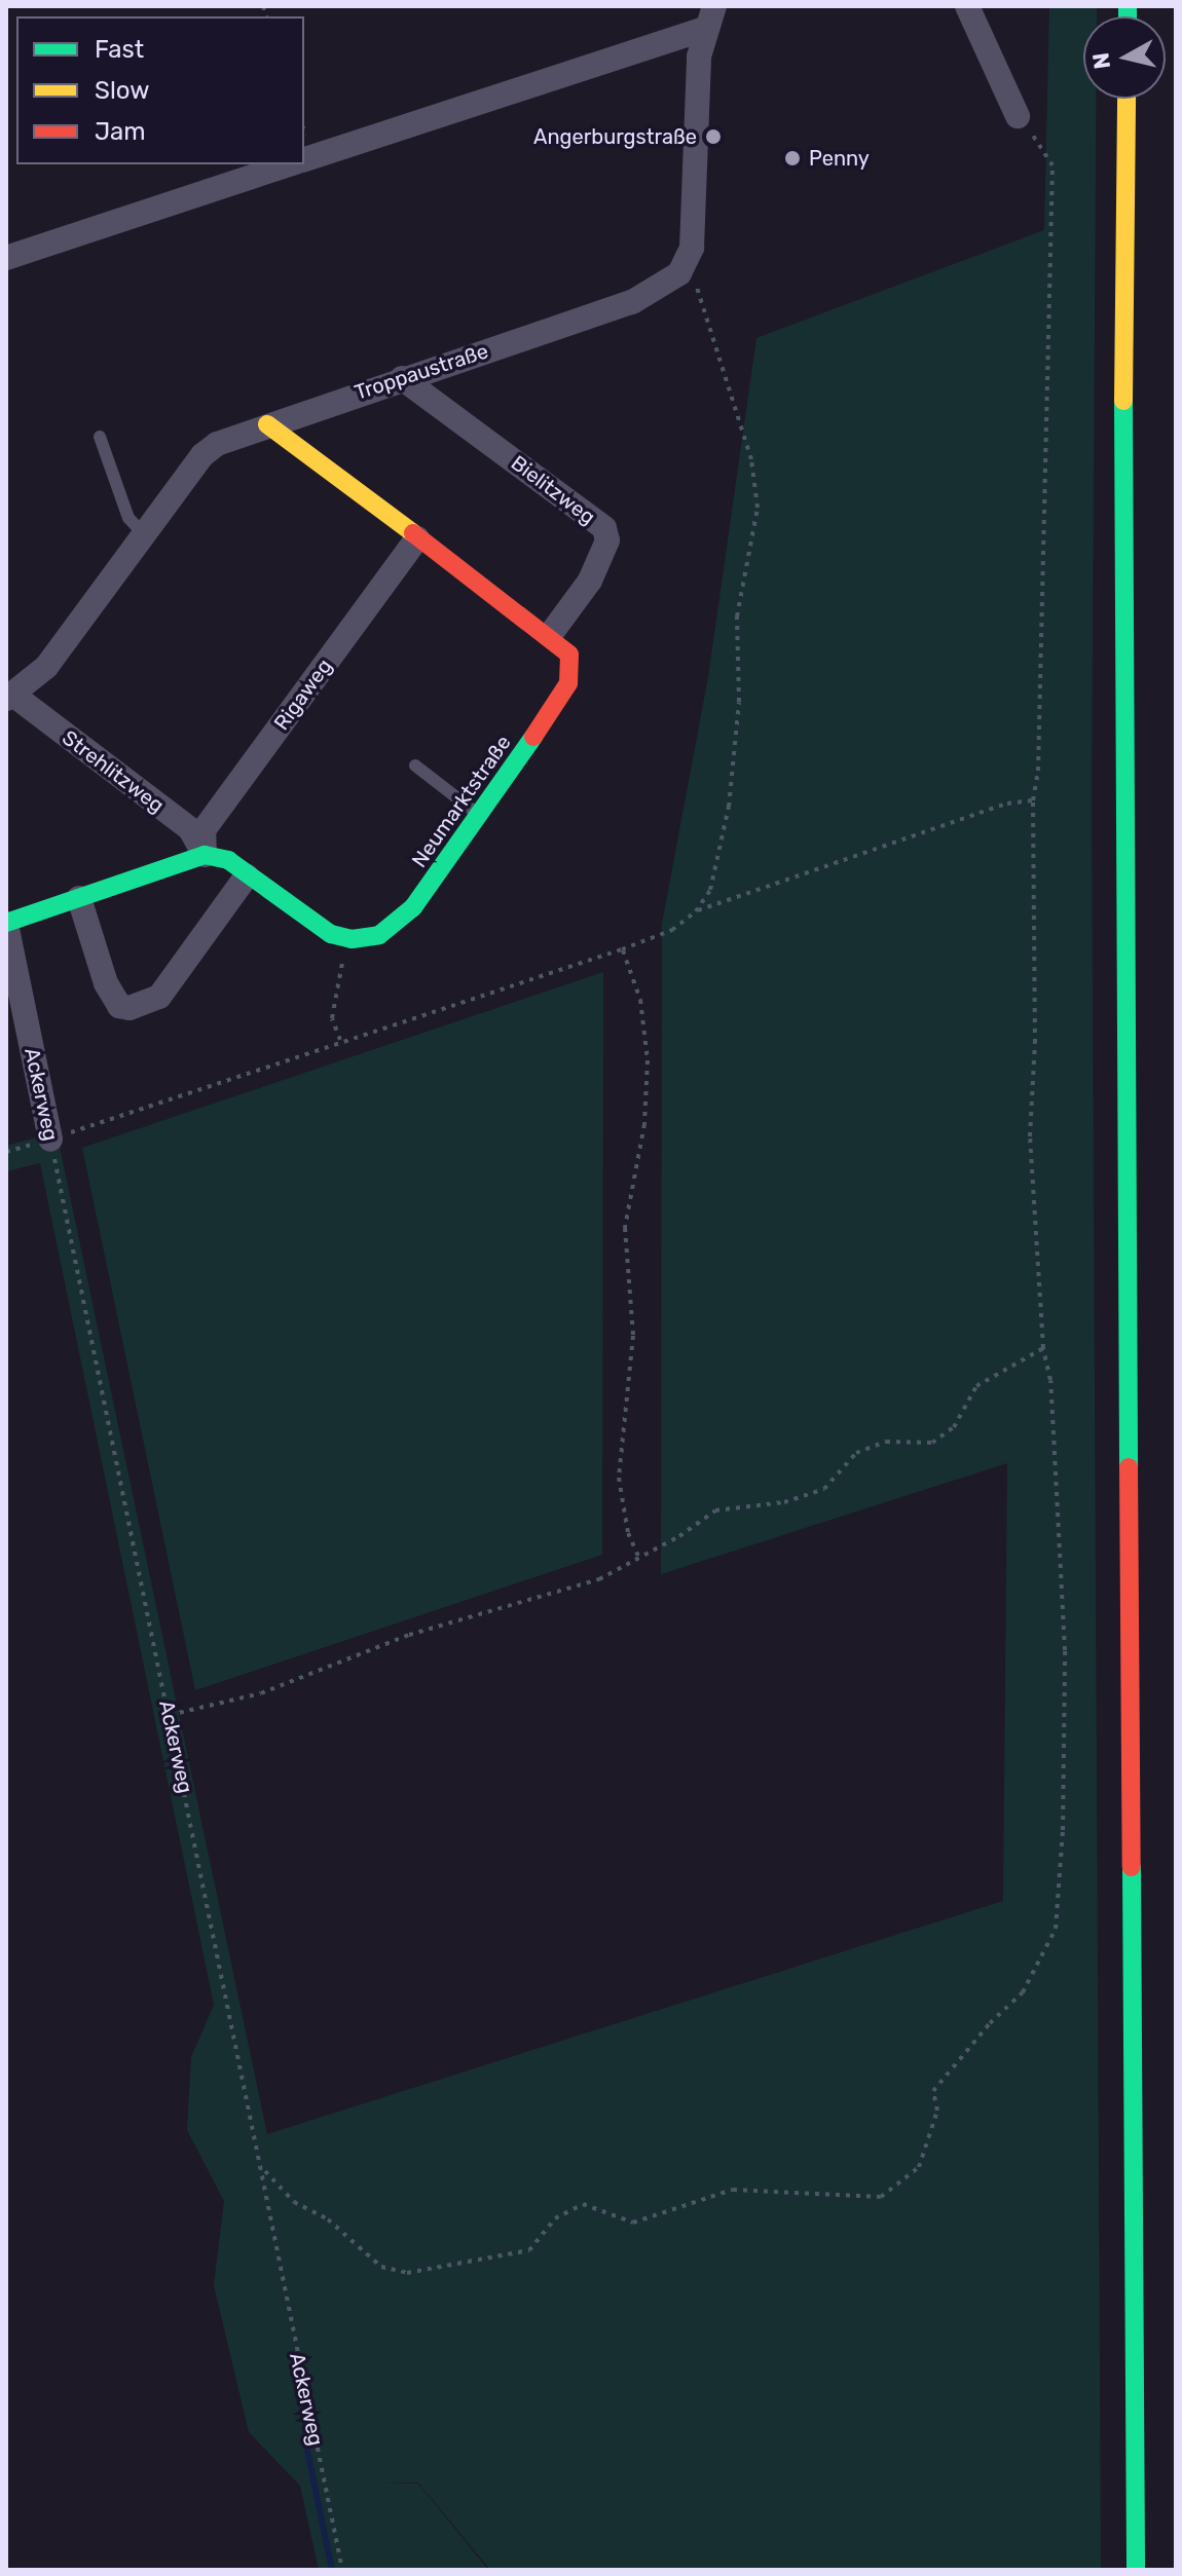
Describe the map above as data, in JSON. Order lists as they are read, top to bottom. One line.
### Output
{"streets":{"main road":["Neumarktstraße"],"street":["Troppaustraße","Bielitzweg","Rigaweg","Strehlitzweg","Ackerweg"]},"crossings":[["Troppaustraße","Bielitzweg"],["Troppaustraße","Strehlitzweg"],["Troppaustraße","Neumarktstraße"],["Bielitzweg","Neumarktstraße"],["Rigaweg","Strehlitzweg"],["Rigaweg","Neumarktstraße"]],"places":["Angerburgstraße","Penny"],"legend":["Fast","Slow","Jam"],"north":"left"}
